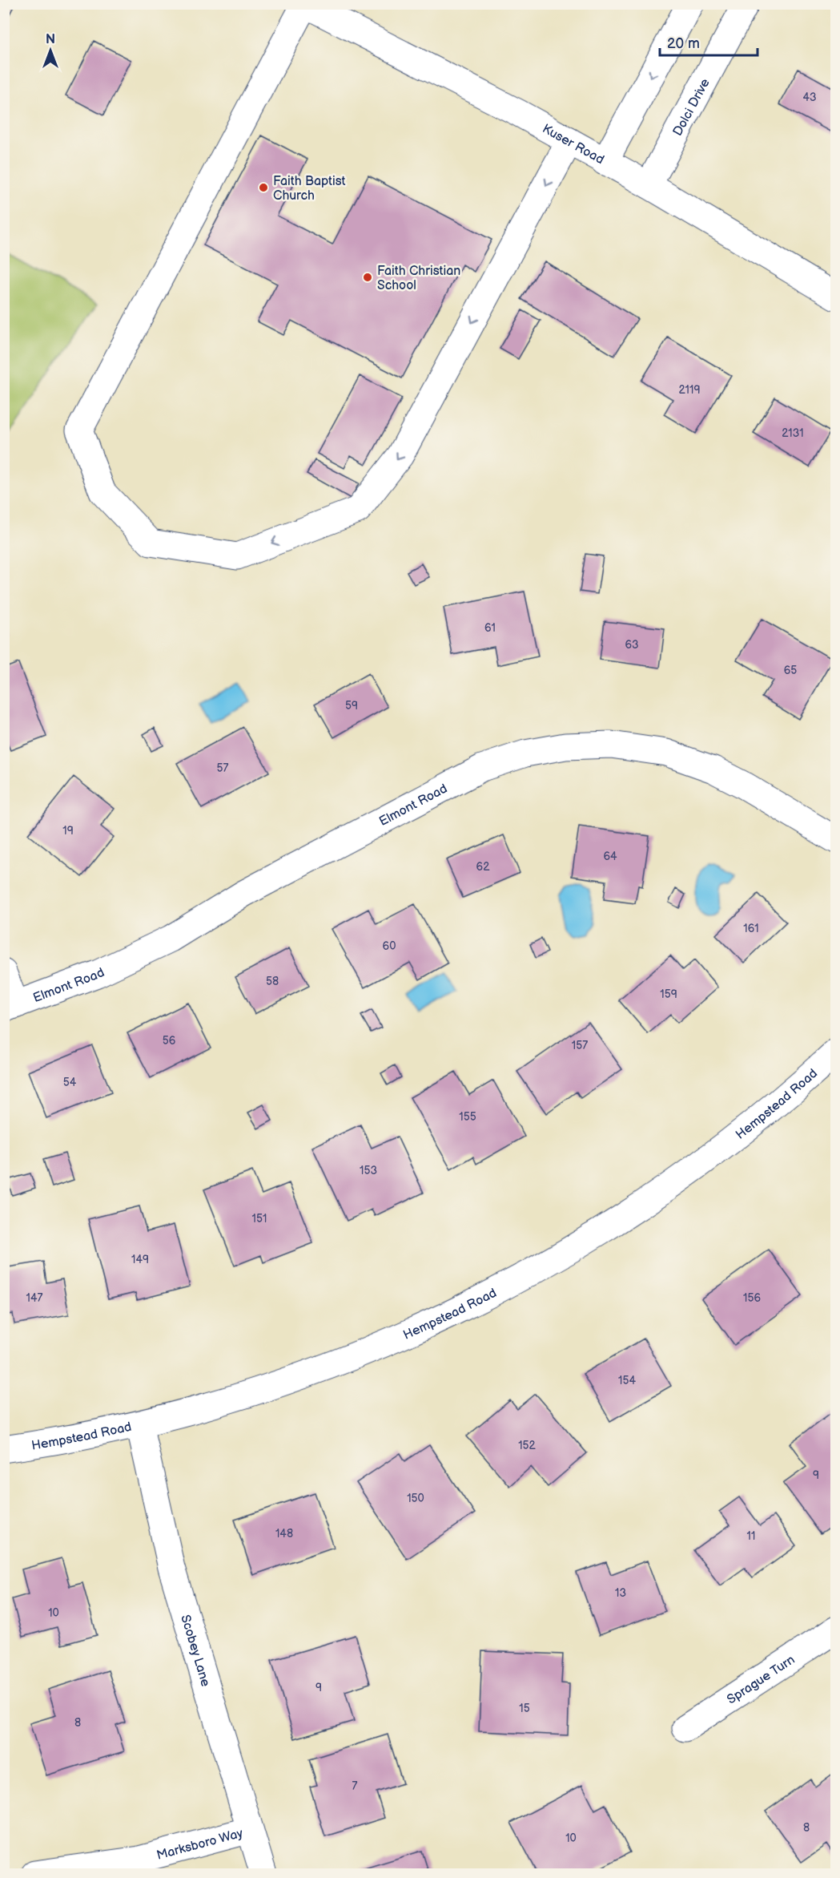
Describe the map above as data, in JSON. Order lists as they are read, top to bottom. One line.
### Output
{"streets":{"street":["Dolci Drive","Kuser Road","Elmont Road","Hempstead Road","Scobey Lane","Sprague Turn","Marksboro Way"]},"crossings":[["Dolci Drive","Kuser Road"],["Hempstead Road","Scobey Lane"],["Scobey Lane","Marksboro Way"]],"places":["Faith Baptist Church","Faith Christian School"],"house_numbers":["43","2119","2131","61","63","65","59","57","19","64","62","161","60","58","159","56","157","54","155","153","151","149","147","156","154","152","9","150","148","11","13","10","9","15","8","7","8","10"],"scale_bar":"20 m","north":"top"}
